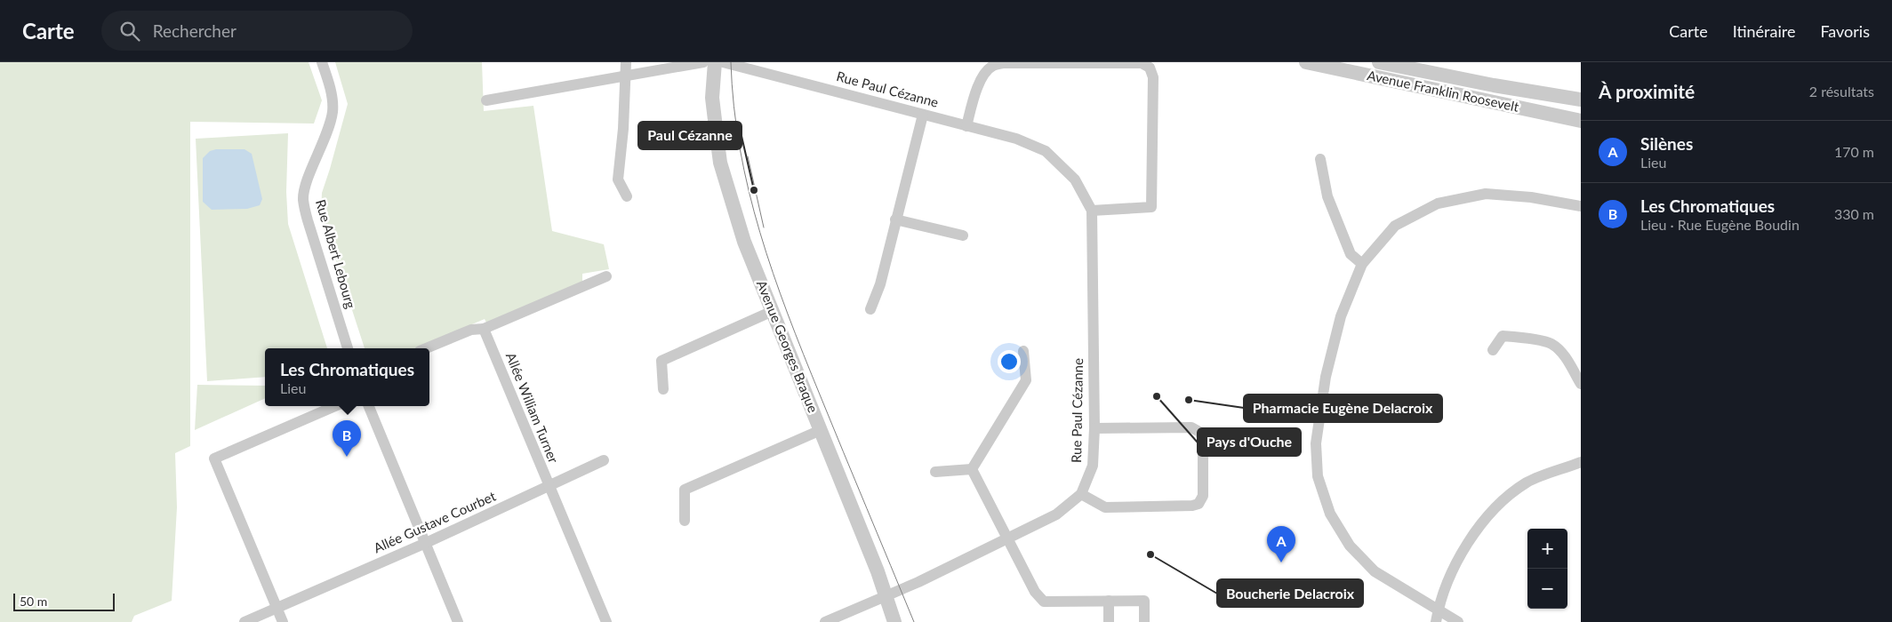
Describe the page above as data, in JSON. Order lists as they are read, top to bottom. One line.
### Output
{"streets":{"street":["Rue Paul Cézanne","Avenue Franklin Roosevelt","Rue Albert Lebourg","Avenue Georges Braque","Allée William Turner","Allée Gustave Courbet"]},"crossings":[["Rue Paul Cézanne","Avenue Georges Braque"],["Allée William Turner","Allée Gustave Courbet"]],"places":["Paul Cézanne","Pays d'Ouche","Pharmacie Eugène Delacroix","Boucherie Delacroix"],"scale_bar":"50 m","page":{"header":"Carte","search":"Rechercher","nav":["Carte","Itinéraire","Favoris"],"heading":["À proximité","2 résultats"],"list":[{"mark":"A","name":"Silènes","note":"Lieu","value":"170 m"},{"mark":"B","name":"Les Chromatiques","note":"Lieu · Rue Eugène Boudin","value":"330 m"}],"popup":["Les Chromatiques","Lieu"],"pins":["B","A"],"map_buttons":["+","−"],"scale":"50 m"}}
